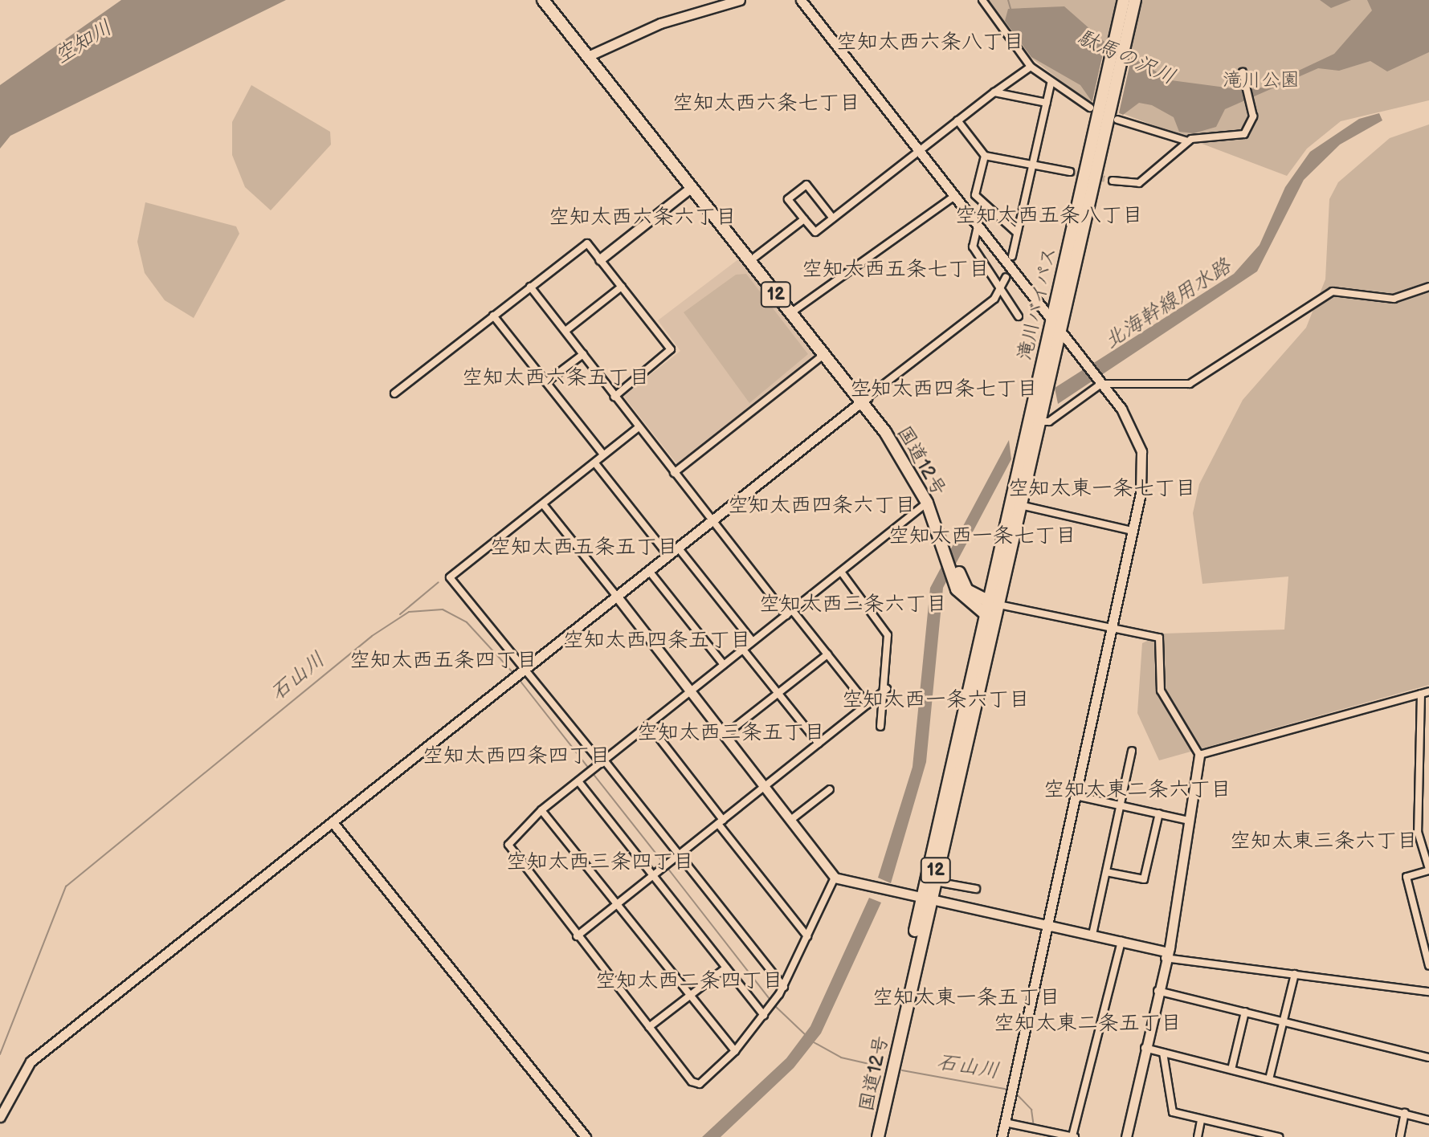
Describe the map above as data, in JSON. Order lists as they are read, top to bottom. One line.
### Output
{"streets":{"highway":["12","滝川バイパス","国道12号"]},"crossings":[["滝川バイパス","国道12号"]],"districts":["空知太西六条八丁目","空知太西六条七丁目","空知太西五条八丁目","空知太西六条六丁目","空知太西五条七丁目","空知太西六条五丁目","空知太西四条七丁目","空知太東一条七丁目","空知太西四条六丁目","空知太西一条七丁目","空知太西五条五丁目","空知太西三条六丁目","空知太西四条五丁目","空知太西五条四丁目","空知太西一条六丁目","空知太西三条五丁目","空知太西四条四丁目","空知太東二条六丁目","空知太東三条六丁目","空知太西三条四丁目","空知太西二条四丁目","空知太東一条五丁目","空知太東二条五丁目"],"water":["空知川","駄馬の沢川","北海幹線用水路","石山川"],"parks":["滝川公園"]}
